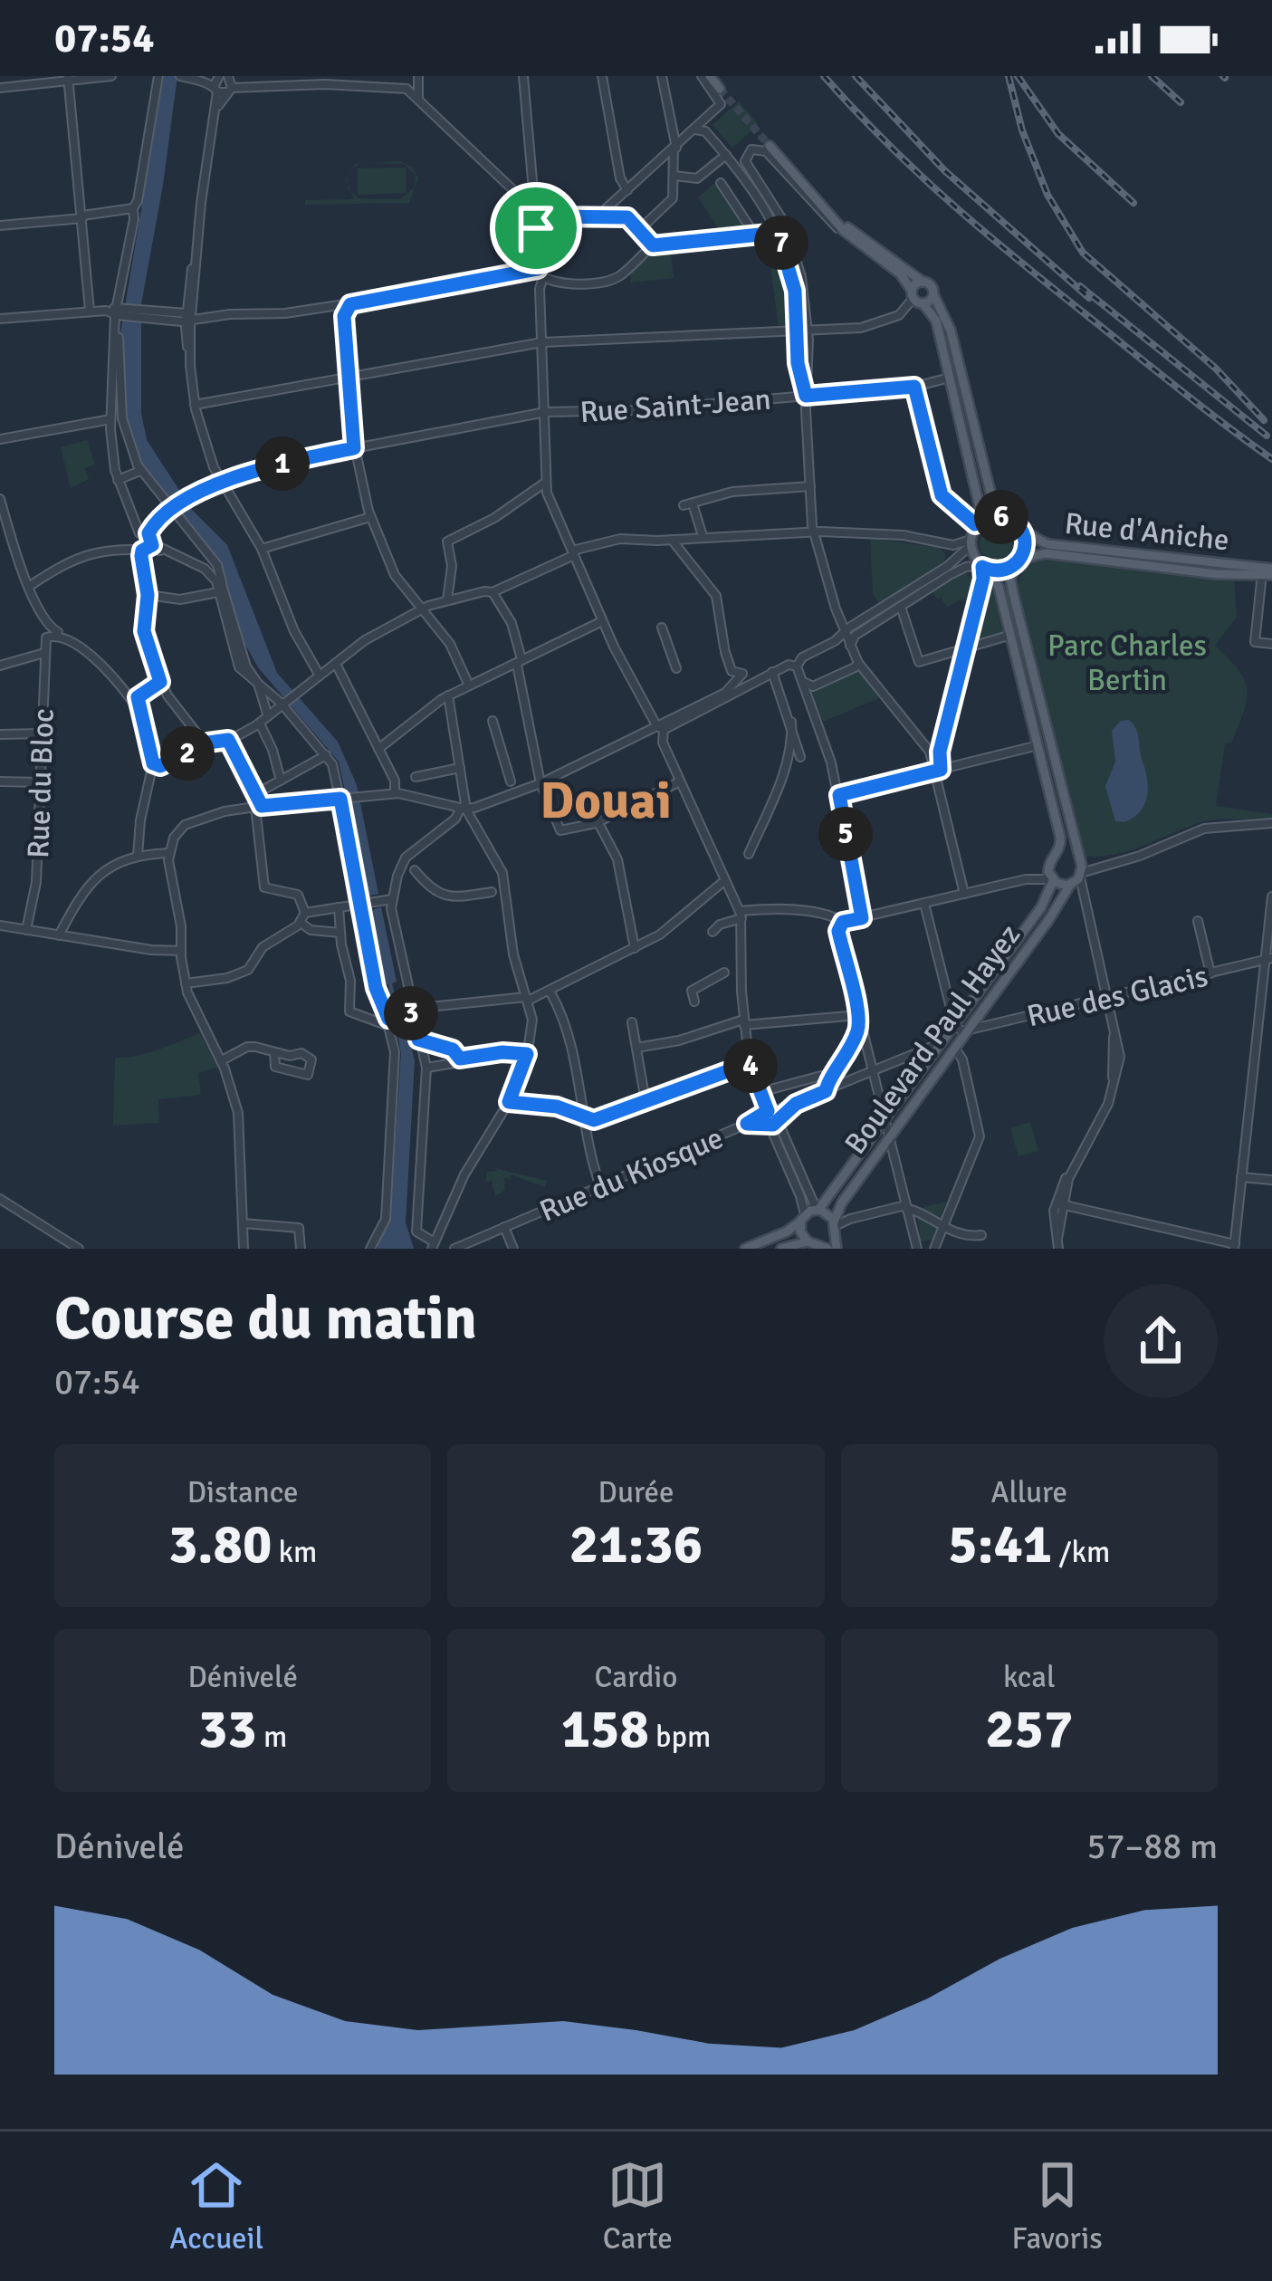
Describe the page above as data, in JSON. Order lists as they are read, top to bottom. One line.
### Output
{"streets":{"main road":["Rue d'Aniche","Boulevard Paul Hayez"],"street":["Rue Saint-Jean","Rue du Bloc","Rue des Glacis","Rue du Kiosque"]},"crossings":[["Rue des Glacis","Boulevard Paul Hayez"],["Boulevard Paul Hayez","Rue du Kiosque"]],"districts":["Douai"],"parks":["Parc Charles Bertin"],"page":{"status":"07:54","pins":["7","1","6","2","5","3","4"],"heading":["Course du matin","07:54"],"stats":[["Distance","3.80 km"],["Durée","21:36"],["Allure","5:41 /km"],["Dénivelé","33 m"],["Cardio","158 bpm"],["kcal","257"]],"chart":["Dénivelé","57–88 m"],"tabs":["Accueil","Carte","Favoris"]}}
